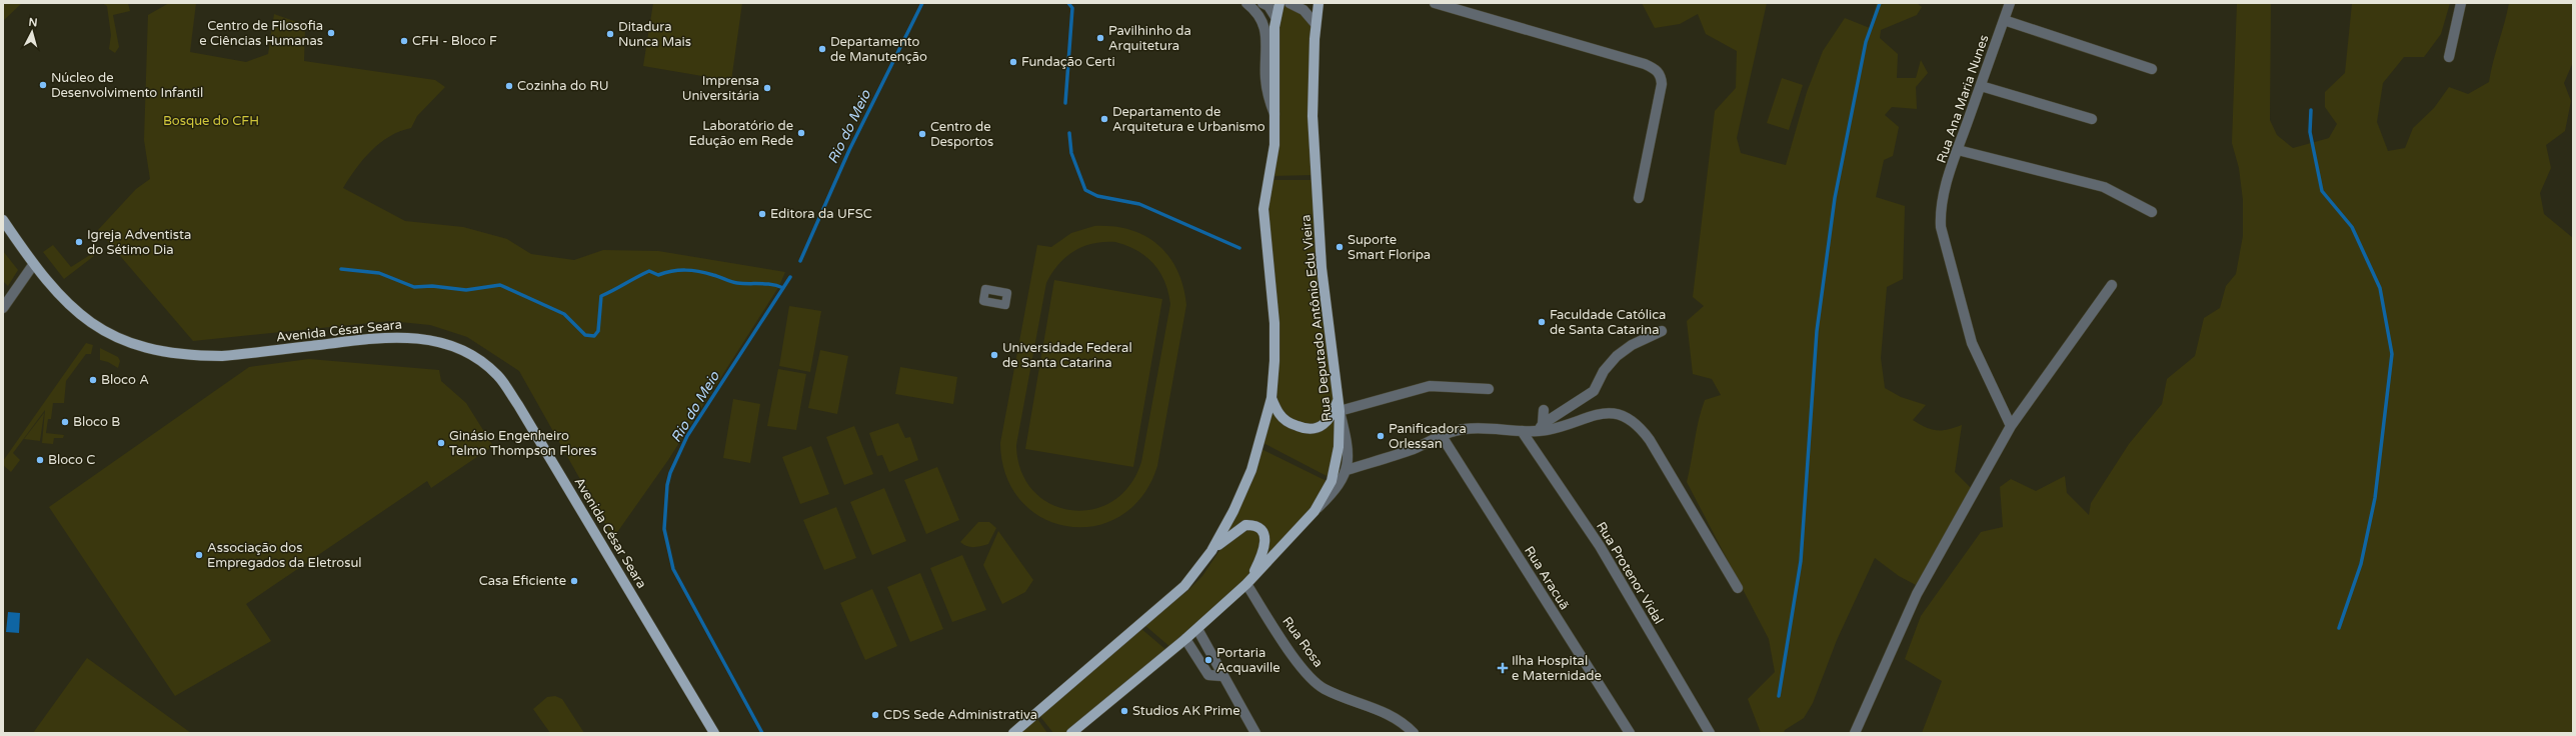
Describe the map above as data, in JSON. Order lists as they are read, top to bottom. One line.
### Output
{"streets":{"main road":["Rua Deputado Antônio Edu Vieira","Avenida César Seara"],"street":["Rua Ana Maria Nunes","Rua Protenor Vidal","Rua Aracuã","Rua Rosa"]},"crossings":[["Rua Deputado Antônio Edu Vieira","Rua Rosa"]],"water":["Rio do Meio"],"parks":["Bosque do CFH"],"places":{"other":["Centro de Filosofia e Ciências Humanas","Ditadura Nunca Mais","Pavilhinho da Arquitetura","CFH - Bloco F","Departamento de Manutenção","Fundação Certi","Núcleo de Desenvolvimento Infantil","Cozinha do RU","Imprensa Universitária","Departamento de Arquitetura e Urbanismo","Laboratório de Edução em Rede","Centro de Desportos","Editora da UFSC","Igreja Adventista do Sétimo Dia","Suporte Smart Floripa","Faculdade Católica de Santa Catarina","Universidade Federal de Santa Catarina","Bloco A","Bloco B","Panificadora Orlessan","Ginásio Engenheiro Telmo Thompson Flores","Bloco C","Associação dos Empregados da Eletrosul","Casa Eficiente","Portaria Acquaville","Studios AK Prime","CDS Sede Administrativa"],"health":["Ilha Hospital e Maternidade"]},"north":"top"}
